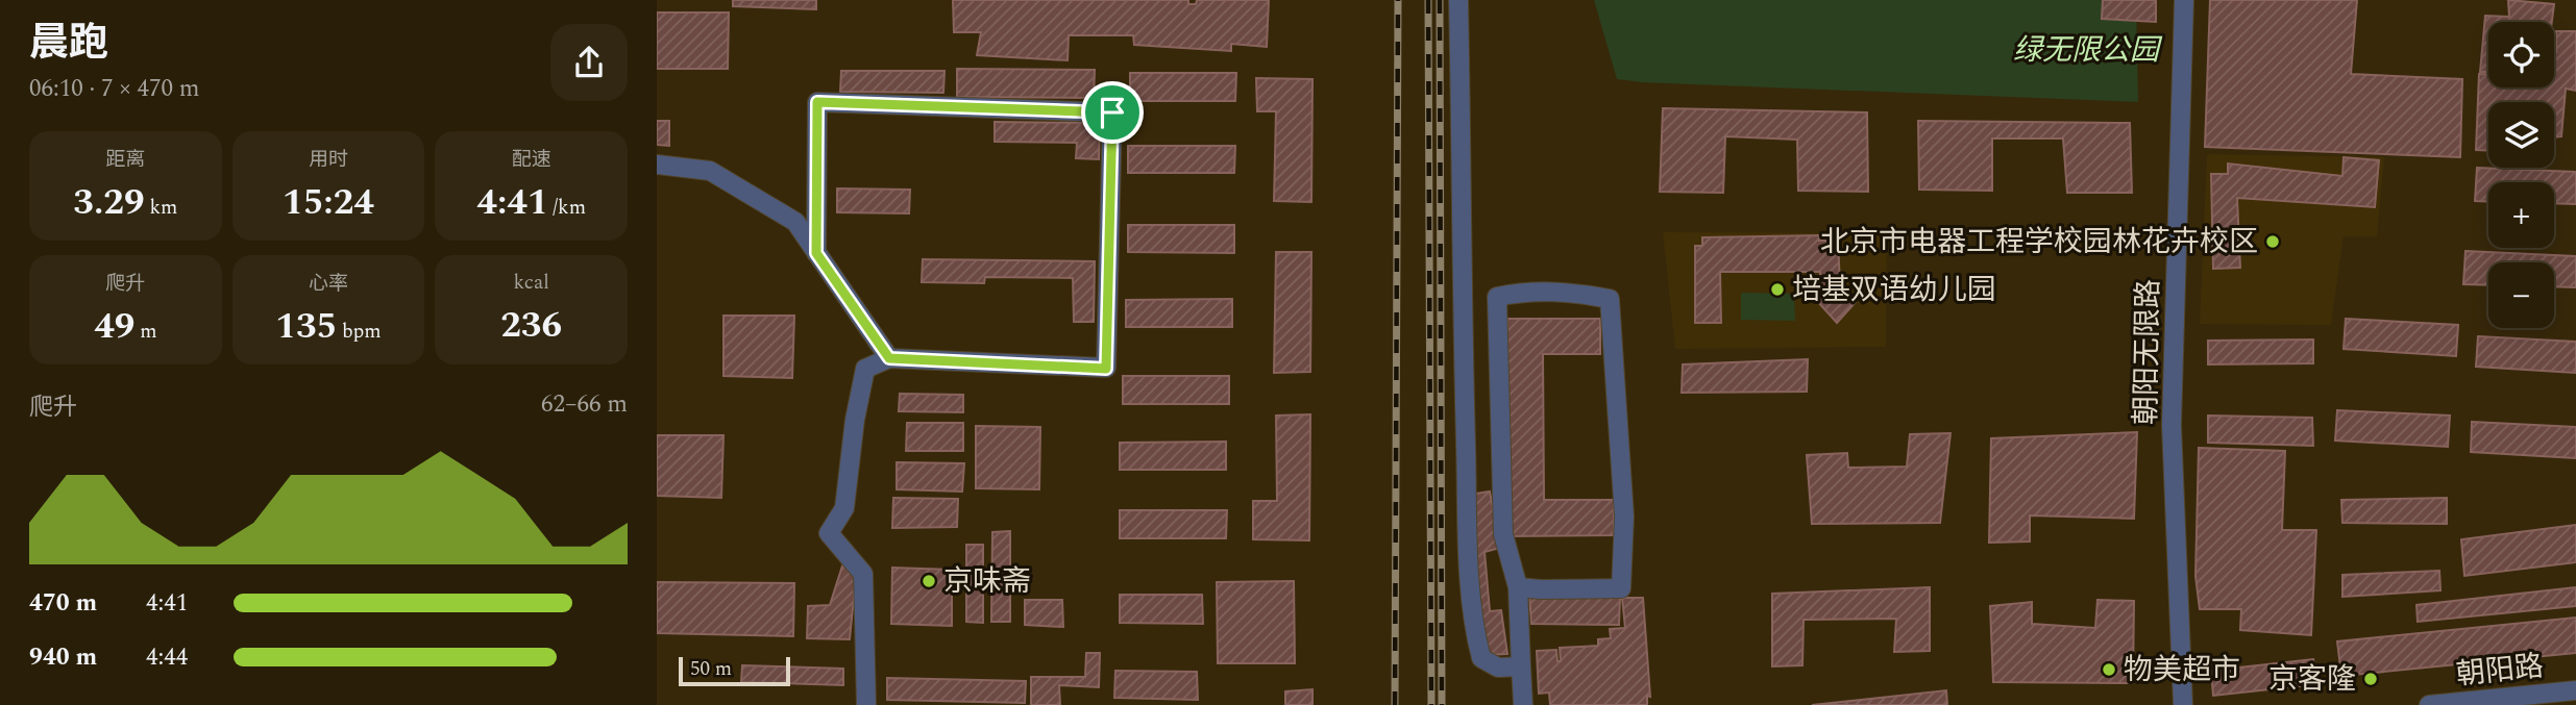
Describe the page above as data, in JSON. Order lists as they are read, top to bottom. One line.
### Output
{"streets":{"street":["朝阳无限路","朝阳路"]},"parks":["绿无限公园"],"places":["北京市电器工程学校园林花卉校区","培基双语幼儿园","京味斋","物美超市","京客隆"],"scale_bar":"50 m","page":{"heading":["晨跑","06:10 · 7 × 470 m"],"map_buttons":["+","−"],"stats":[["距离","3.29 km"],["用时","15:24"],["配速","4:41 /km"],["爬升","49 m"],["心率","135 bpm"],["kcal","236"]],"chart":["爬升","62–66 m"],"list":[{"name":"470 m","note":"4:41"},{"name":"940 m","note":"4:44"}],"scale":"50 m"}}
